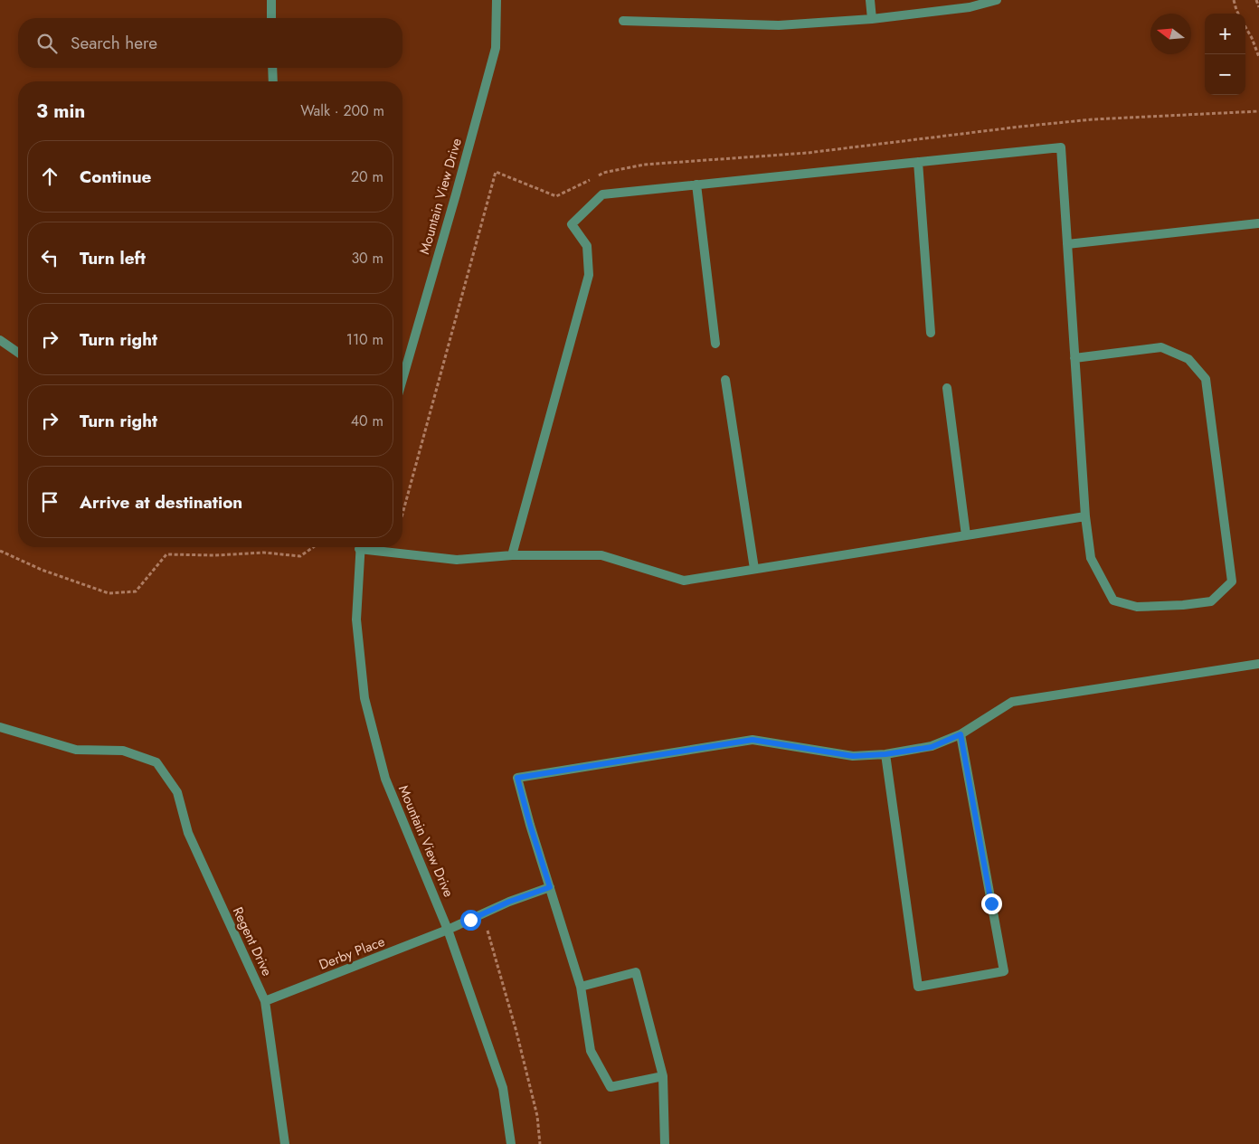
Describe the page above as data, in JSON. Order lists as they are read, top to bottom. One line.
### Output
{"streets":{"street":["Mountain View Drive","Regent Drive","Derby Place"]},"crossings":[["Mountain View Drive","Derby Place"],["Regent Drive","Derby Place"]],"north":"left","page":{"map_buttons":["+","−"],"search":"Search here","heading":["3 min","Walk · 200 m"],"list":[["Continue","20 m"],["Turn left","30 m"],["Turn right","110 m"],["Turn right","40 m"],"Arrive at destination"]}}
